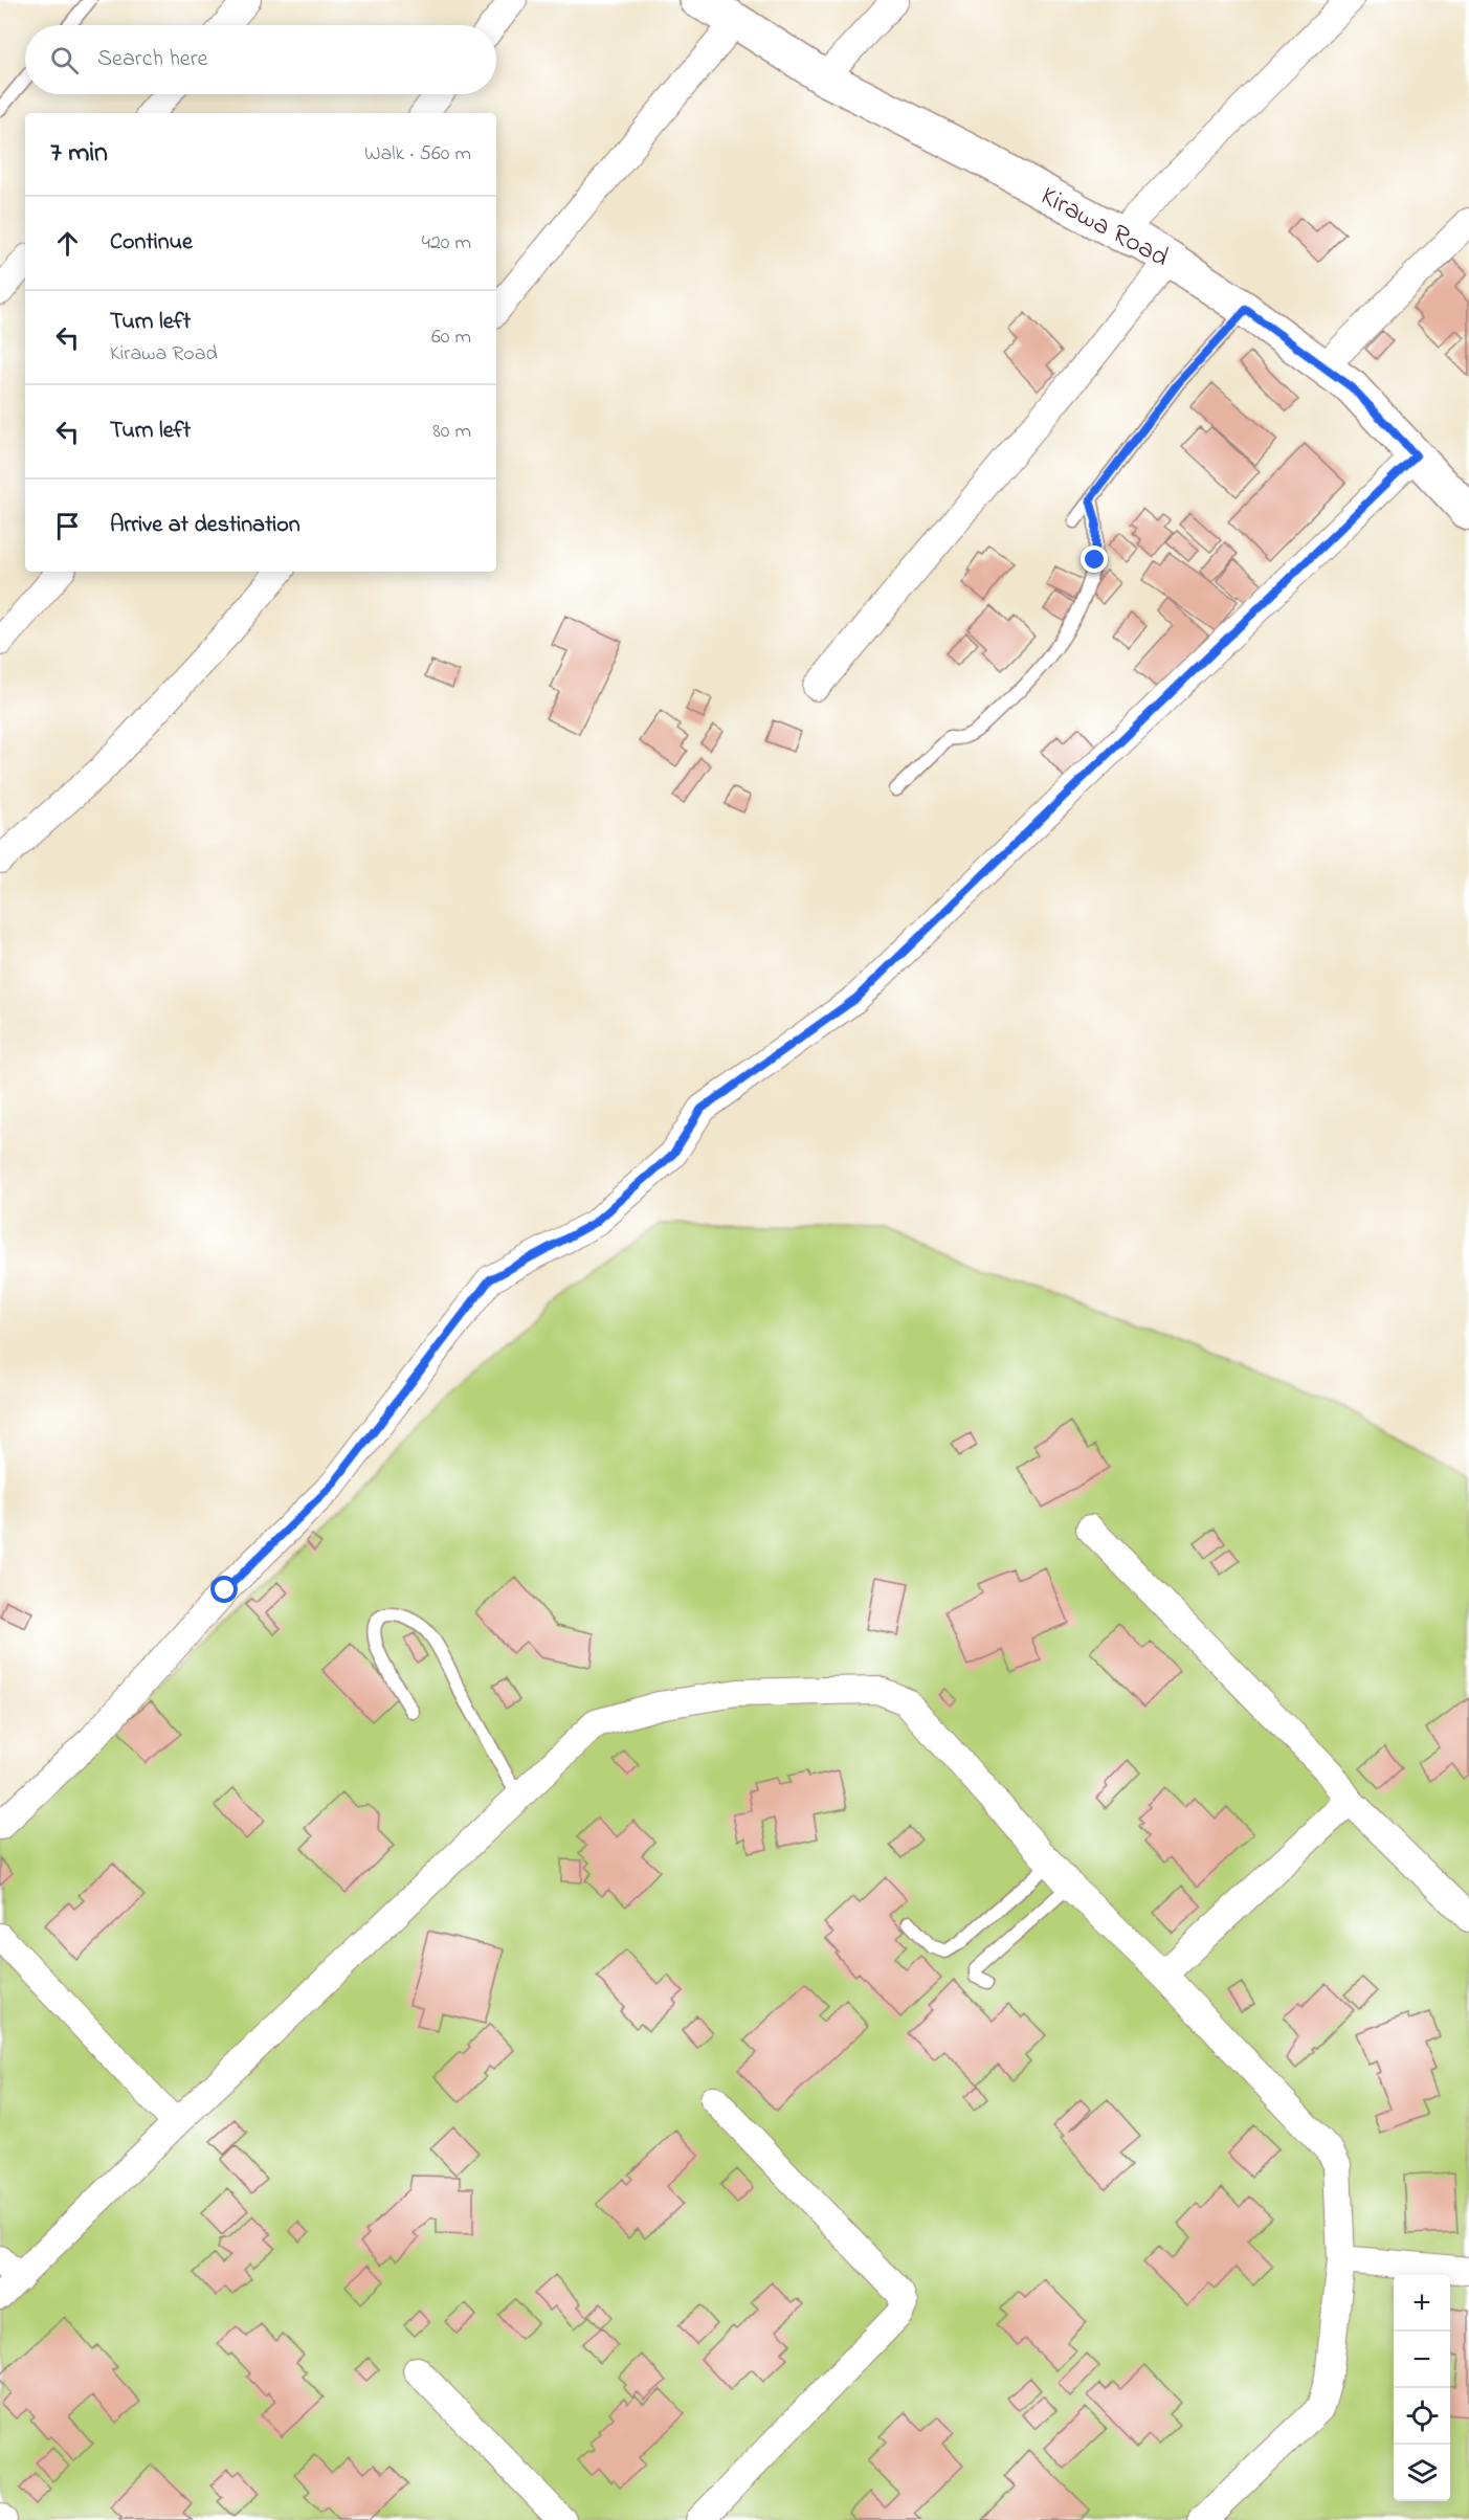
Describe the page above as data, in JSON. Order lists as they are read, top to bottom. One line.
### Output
{"streets":{"main road":["Kirawa Road"]},"page":{"search":"Search here","heading":["7 min","Walk · 560 m"],"list":[["Continue","420 m"],["Turn left","Kirawa Road","60 m"],["Turn left","80 m"],"Arrive at destination"],"map_buttons":["+","−"]}}
